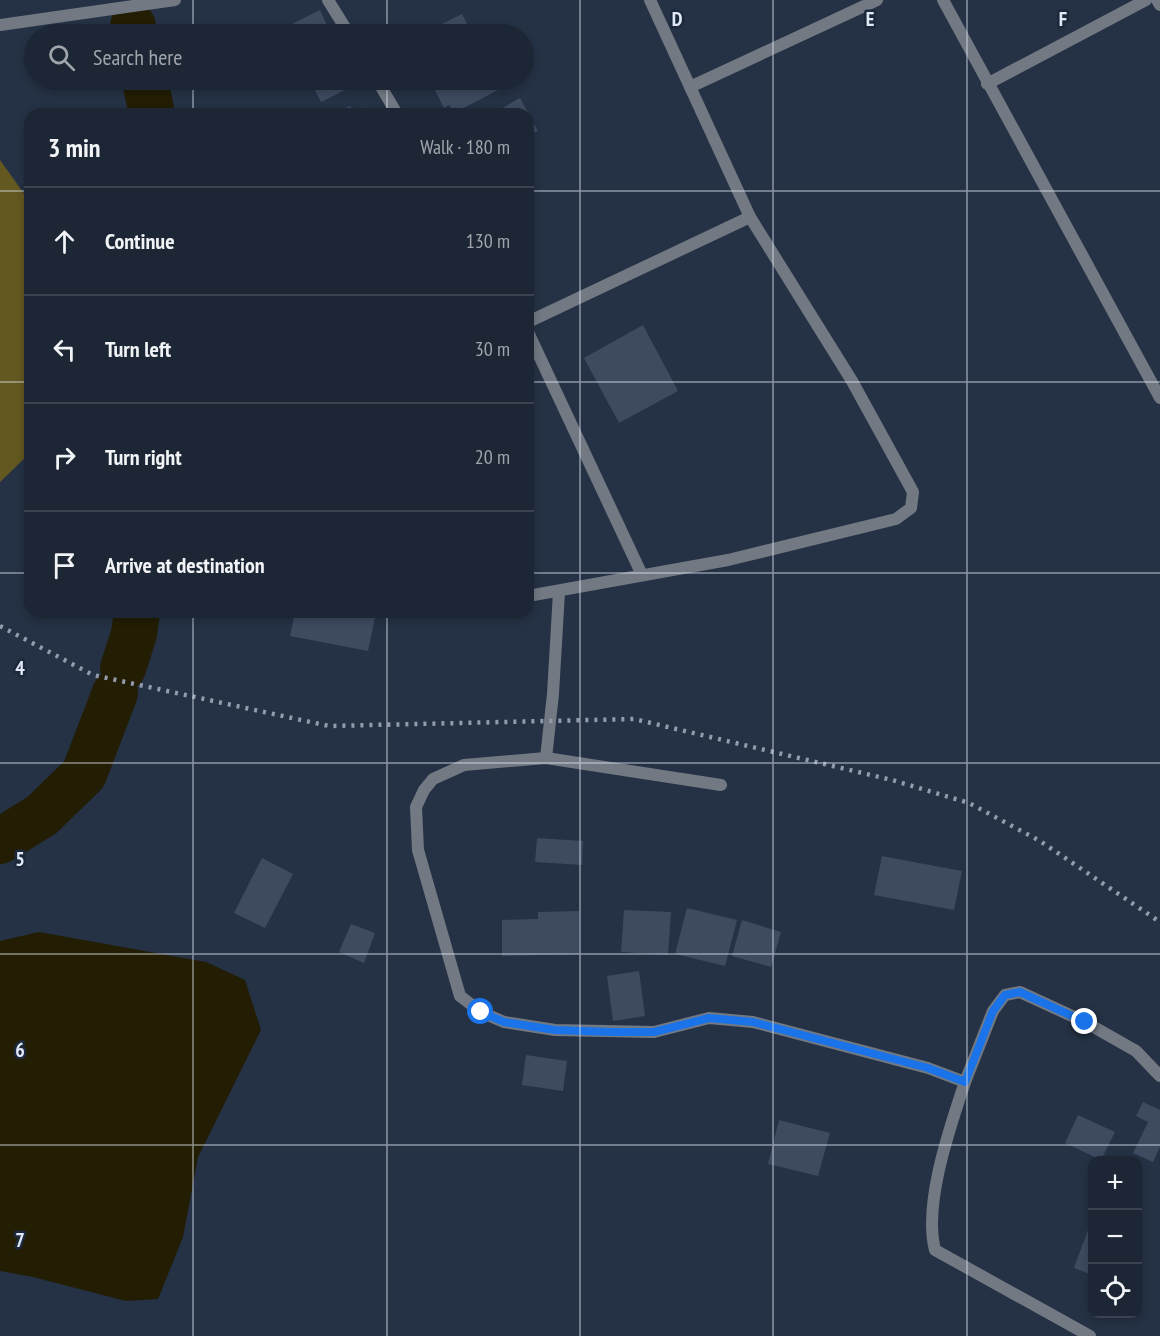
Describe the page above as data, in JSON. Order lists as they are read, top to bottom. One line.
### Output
{"page":{"search":"Search here","heading":["3 min","Walk · 180 m"],"list":[["Continue","130 m"],["Turn left","30 m"],["Turn right","20 m"],"Arrive at destination"],"map_buttons":["+","−"]},"grid":{"columns":["D","E","F"],"rows":["4","5","6","7"]}}
